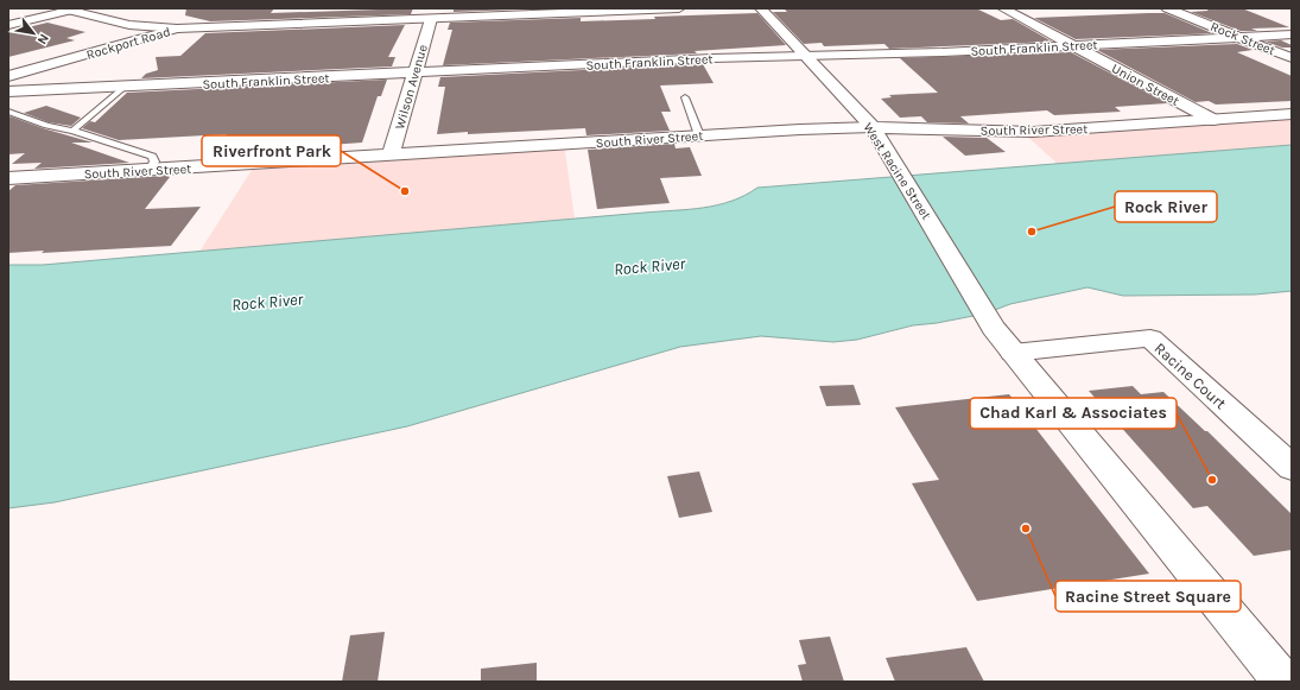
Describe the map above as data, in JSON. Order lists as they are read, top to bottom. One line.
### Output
{"streets":{"street":["Rock Street","Rockport Road","South Franklin Street","Union Street","Wilson Avenue","South River Street","West Racine Street","Racine Court"]},"crossings":[["Rock Street","South Franklin Street"],["South Franklin Street","Union Street"],["South Franklin Street","Wilson Avenue"],["South Franklin Street","West Racine Street"],["Union Street","South River Street"],["Wilson Avenue","South River Street"],["South River Street","West Racine Street"],["West Racine Street","Racine Court"]],"water":["Rock River"],"places":["Riverfront Park","Rock River","Chad Karl & Associates","Racine Street Square"],"north":"bottom right"}
